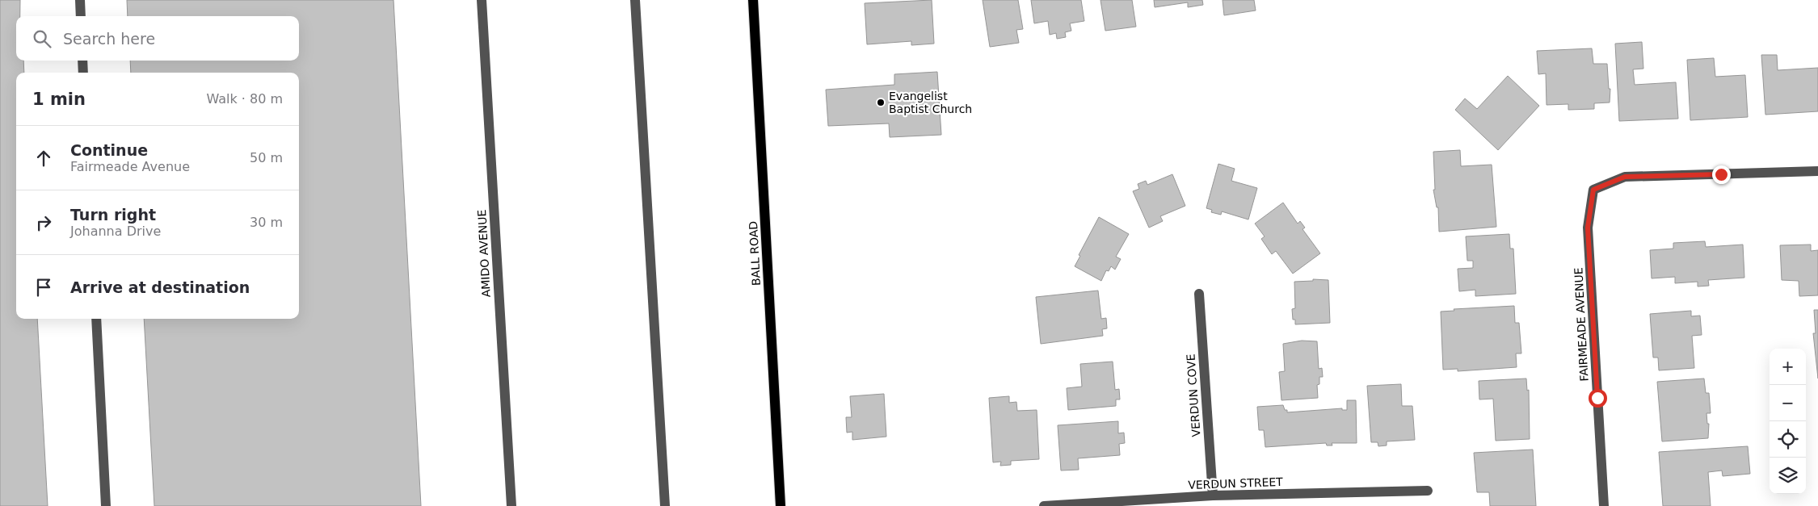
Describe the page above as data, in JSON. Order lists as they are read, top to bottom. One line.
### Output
{"streets":{"main road":["BALL ROAD"],"street":["AMIDO AVENUE","FAIRMEADE AVENUE","VERDUN COVE","VERDUN STREET"]},"crossings":[["VERDUN COVE","VERDUN STREET"]],"places":["Evangelist Baptist Church"],"page":{"search":"Search here","heading":["1 min","Walk · 80 m"],"list":[["Continue","Fairmeade Avenue","50 m"],["Turn right","Johanna Drive","30 m"],"Arrive at destination"],"map_buttons":["+","−"]}}
